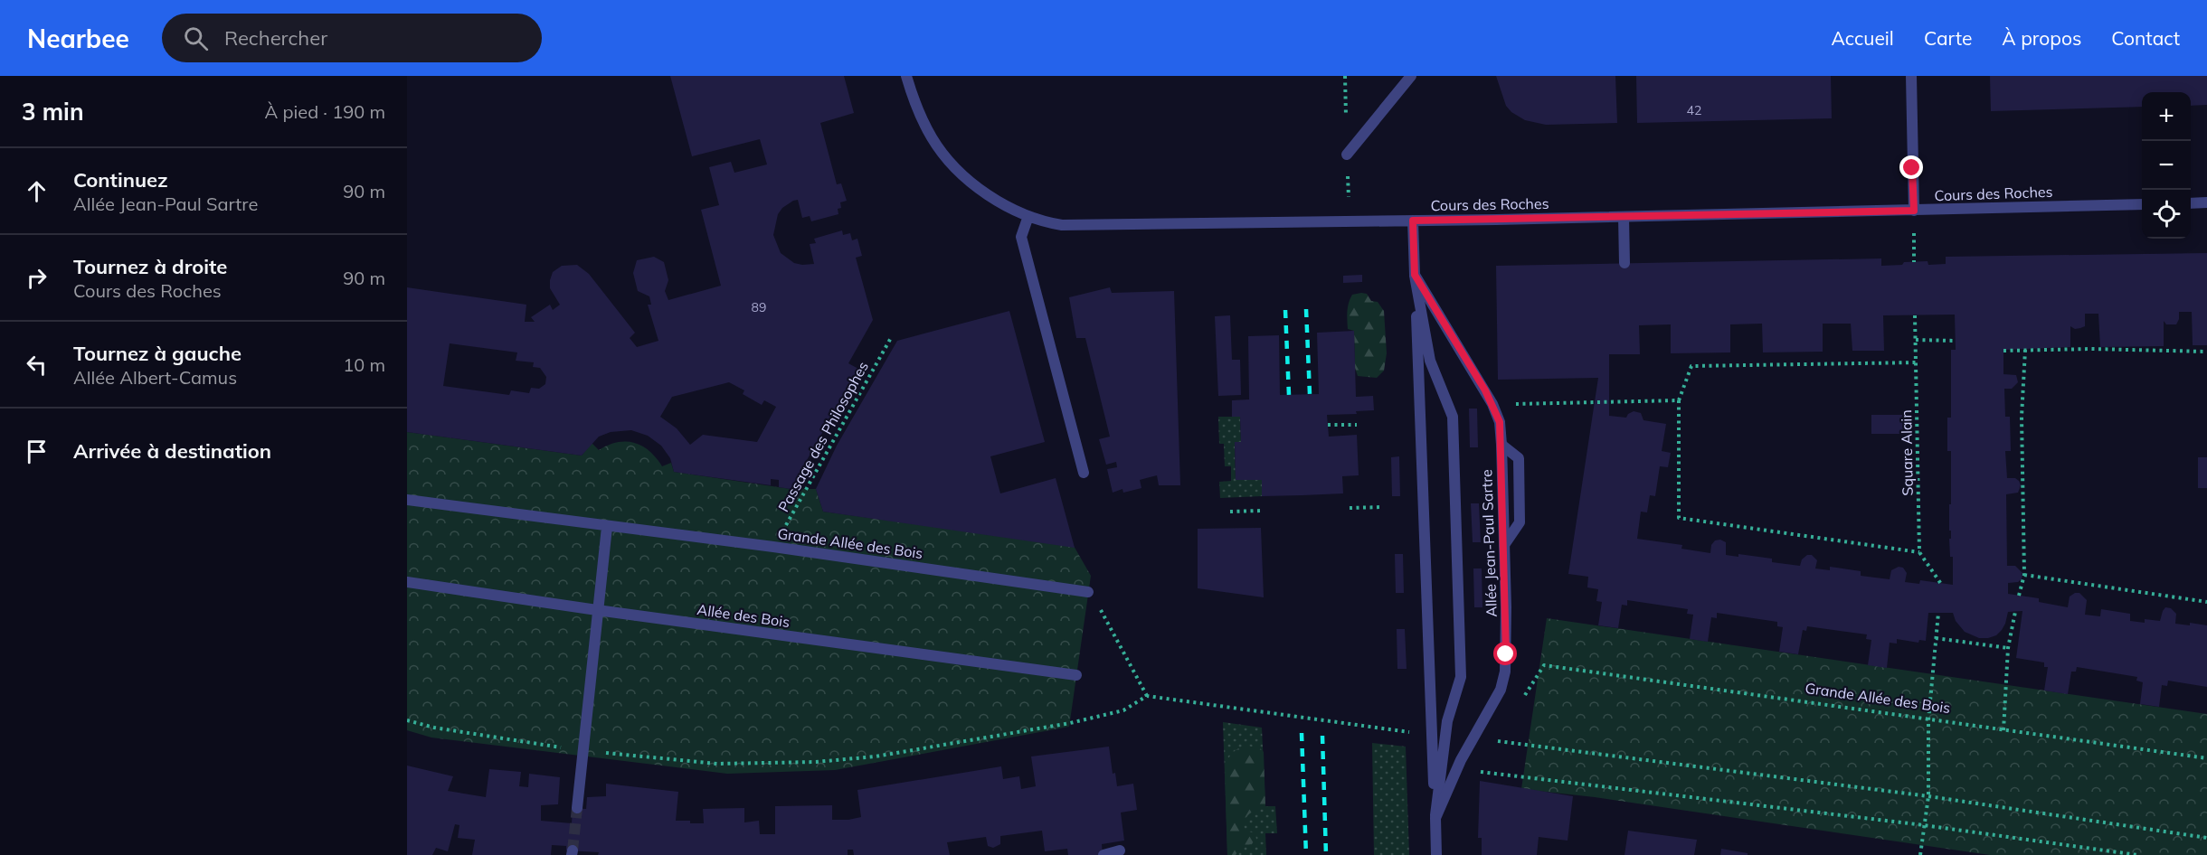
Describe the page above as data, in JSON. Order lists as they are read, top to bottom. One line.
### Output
{"streets":{"street":["Cours des Roches","Grande Allée des Bois","Allée Jean-Paul Sartre","Allée des Bois"],"path":["Passage des Philosophes","Square Alain"]},"crossings":[["Cours des Roches","Allée Jean-Paul Sartre"],["Passage des Philosophes","Grande Allée des Bois"]],"house_numbers":["42","89"],"page":{"header":"Nearbee","search":"Rechercher","nav":["Accueil","Carte","À propos","Contact"],"heading":["3 min","À pied · 190 m"],"map_buttons":["+","−"],"list":[["Continuez","Allée Jean-Paul Sartre","90 m"],["Tournez à droite","Cours des Roches","90 m"],["Tournez à gauche","Allée Albert-Camus","10 m"],"Arrivée à destination"]}}
